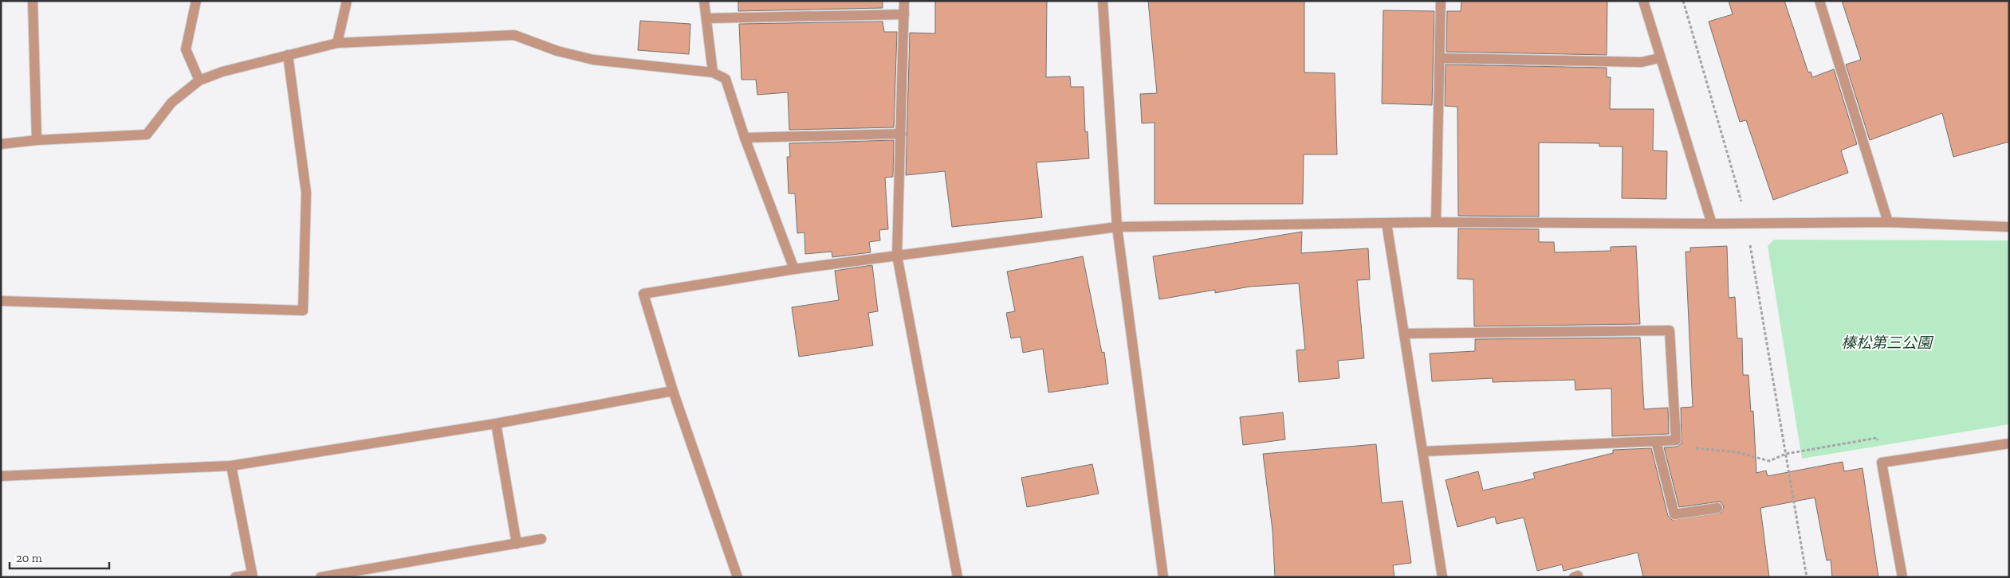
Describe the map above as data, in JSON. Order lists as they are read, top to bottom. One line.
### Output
{"parks":["榛松第三公園"],"scale_bar":"20 m"}
